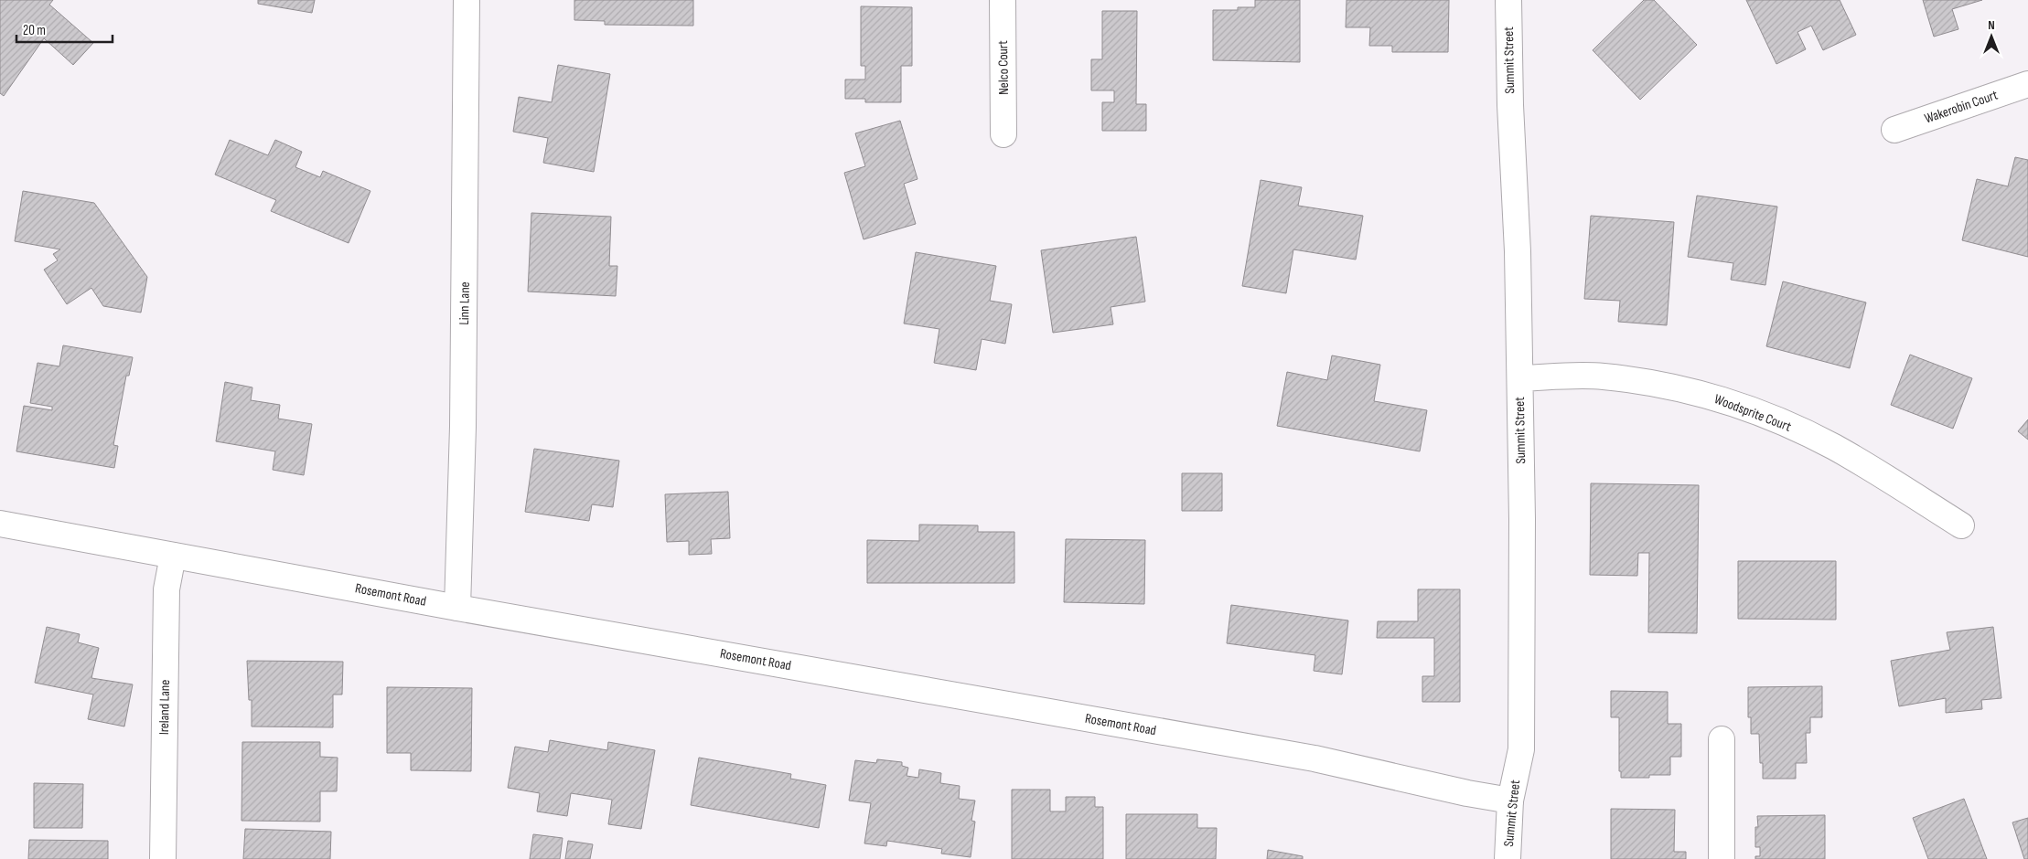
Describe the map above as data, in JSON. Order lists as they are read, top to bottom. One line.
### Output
{"streets":{"street":["Summit Street","Nelco Court","Wakerobin Court","Linn Lane","Woodsprite Court","Rosemont Road","Ireland Lane"]},"crossings":[["Summit Street","Woodsprite Court"],["Summit Street","Rosemont Road"],["Linn Lane","Rosemont Road"],["Rosemont Road","Ireland Lane"]],"scale_bar":"20 m","north":"top"}
